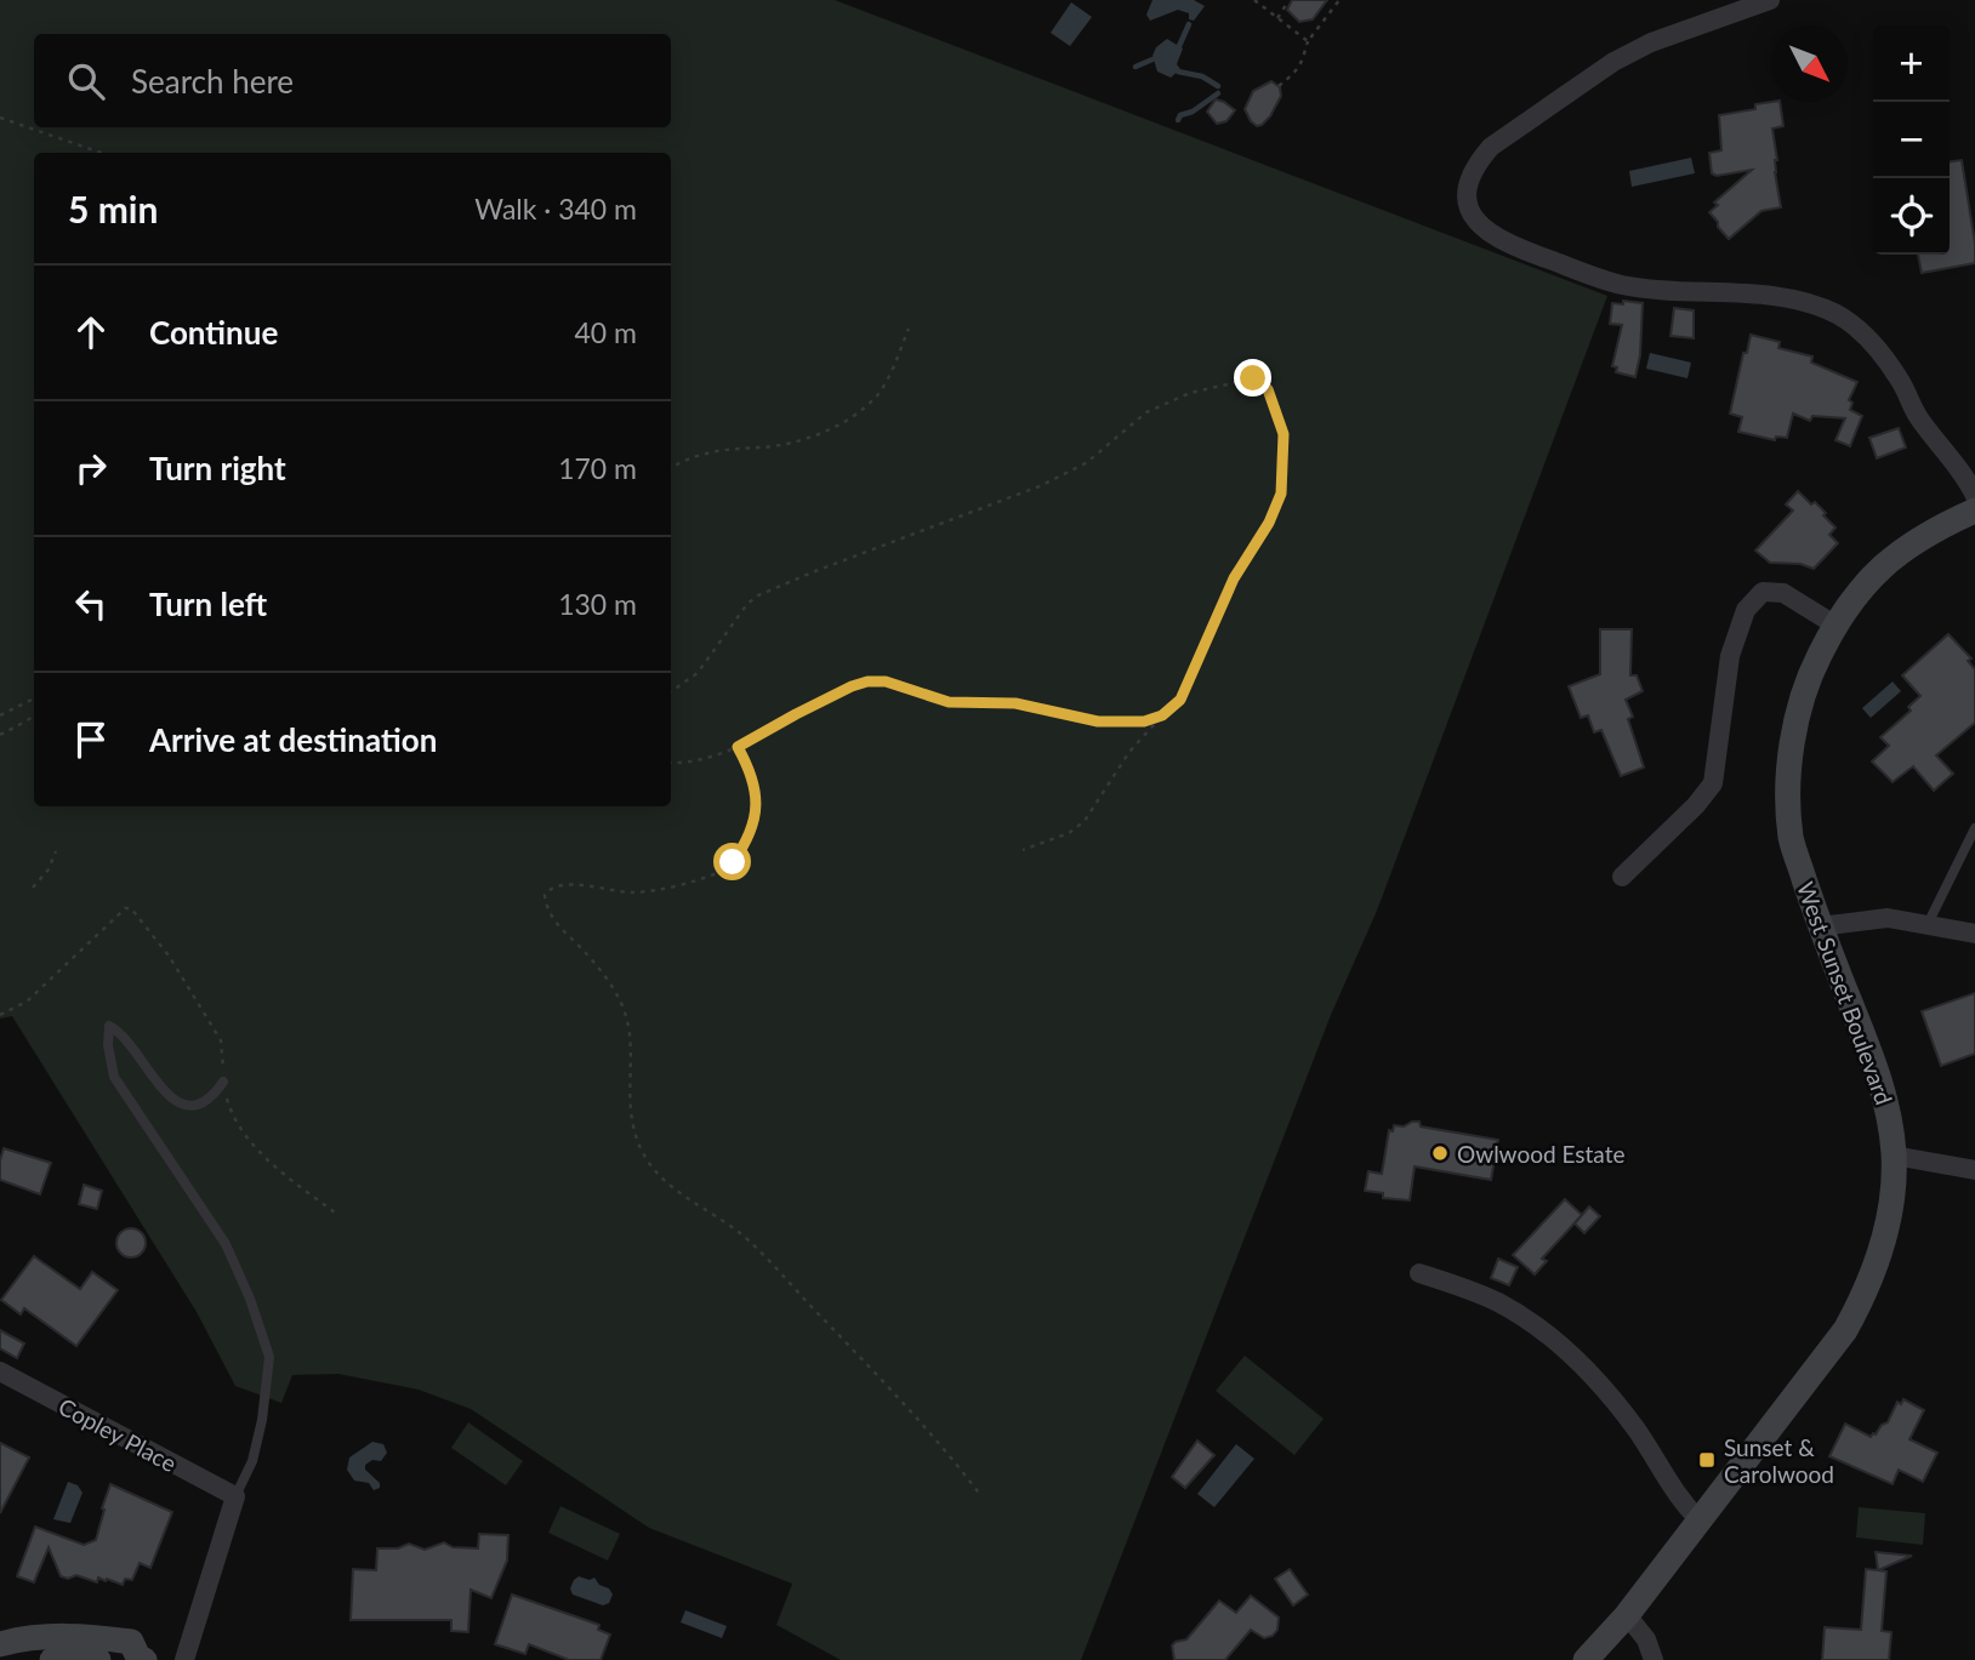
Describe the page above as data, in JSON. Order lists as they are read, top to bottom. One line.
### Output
{"streets":{"main road":["West Sunset Boulevard"],"street":["Copley Place"]},"places":{"other":["Owlwood Estate"],"transit":["Sunset & Carolwood"]},"north":"bottom right","page":{"map_buttons":["+","−"],"search":"Search here","heading":["5 min","Walk · 340 m"],"list":[["Continue","40 m"],["Turn right","170 m"],["Turn left","130 m"],"Arrive at destination"]}}
